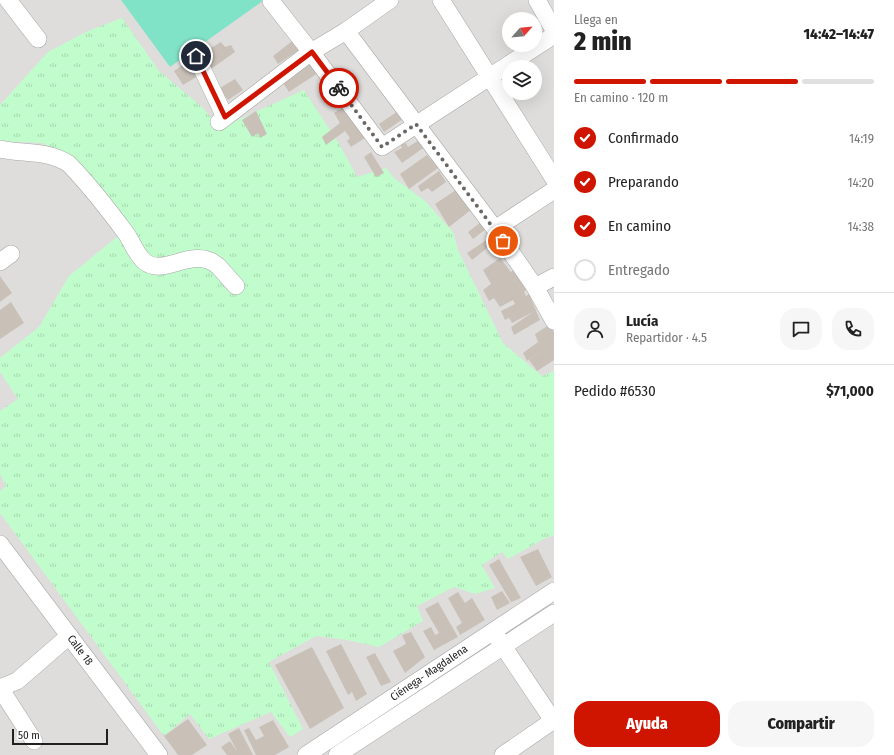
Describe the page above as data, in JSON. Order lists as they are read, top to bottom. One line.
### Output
{"streets":{"street":["Calle 18","Ciénega- Magdalena"]},"scale_bar":"50 m","north":"top right","page":{"heading":["2 min","Llega en","14:42–14:47"],"panel":["Lucía","Repartidor · 4.5","Pedido #6530","$71,000"],"bar":"En camino · 120 m","list":[["Confirmado","14:19"],["Preparando","14:20"],["En camino","14:38"],"Entregado"],"buttons":["Ayuda","Compartir"],"scale":"50 m"}}
